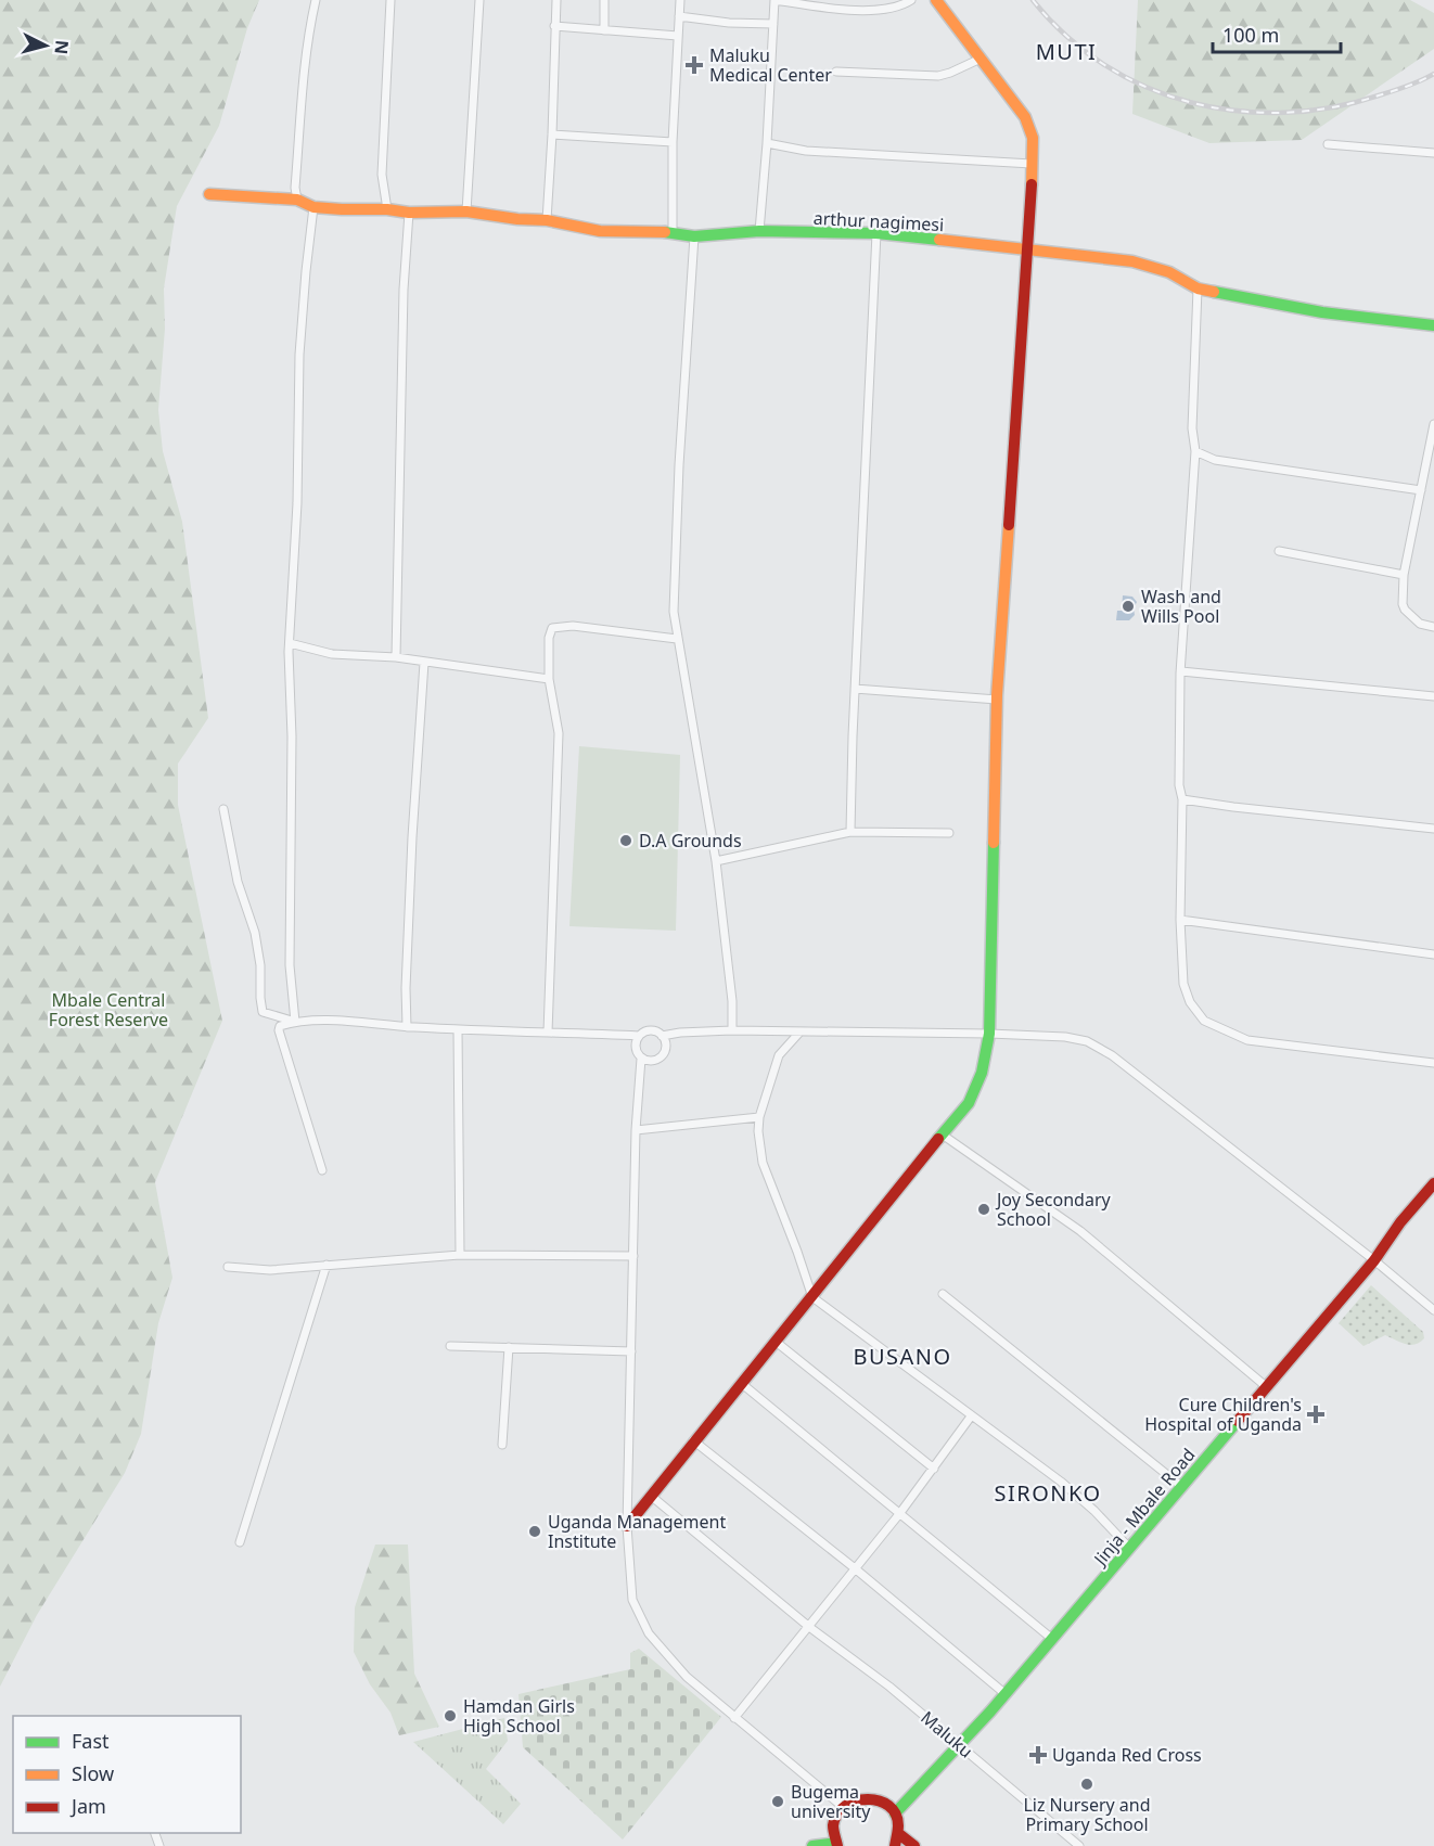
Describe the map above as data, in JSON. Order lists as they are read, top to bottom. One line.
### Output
{"streets":{"street":["arthur nagimesi","Jinja - Mbale Road","Maluku"]},"crossings":[["Jinja - Mbale Road","Maluku"]],"districts":["MUTI","BUSANO","SIRONKO"],"parks":["Mbale Central Forest Reserve"],"places":{"health":["Maluku Medical Center","Cure Children's Hospital of Uganda","Uganda Red Cross"],"other":["Wash and Wills Pool","D.A Grounds","Joy Secondary School","Uganda Management Institute","Hamdan Girls High School","Liz Nursery and Primary School","Bugema university"]},"legend":["Fast","Slow","Jam"],"scale_bar":"100 m","north":"right"}
